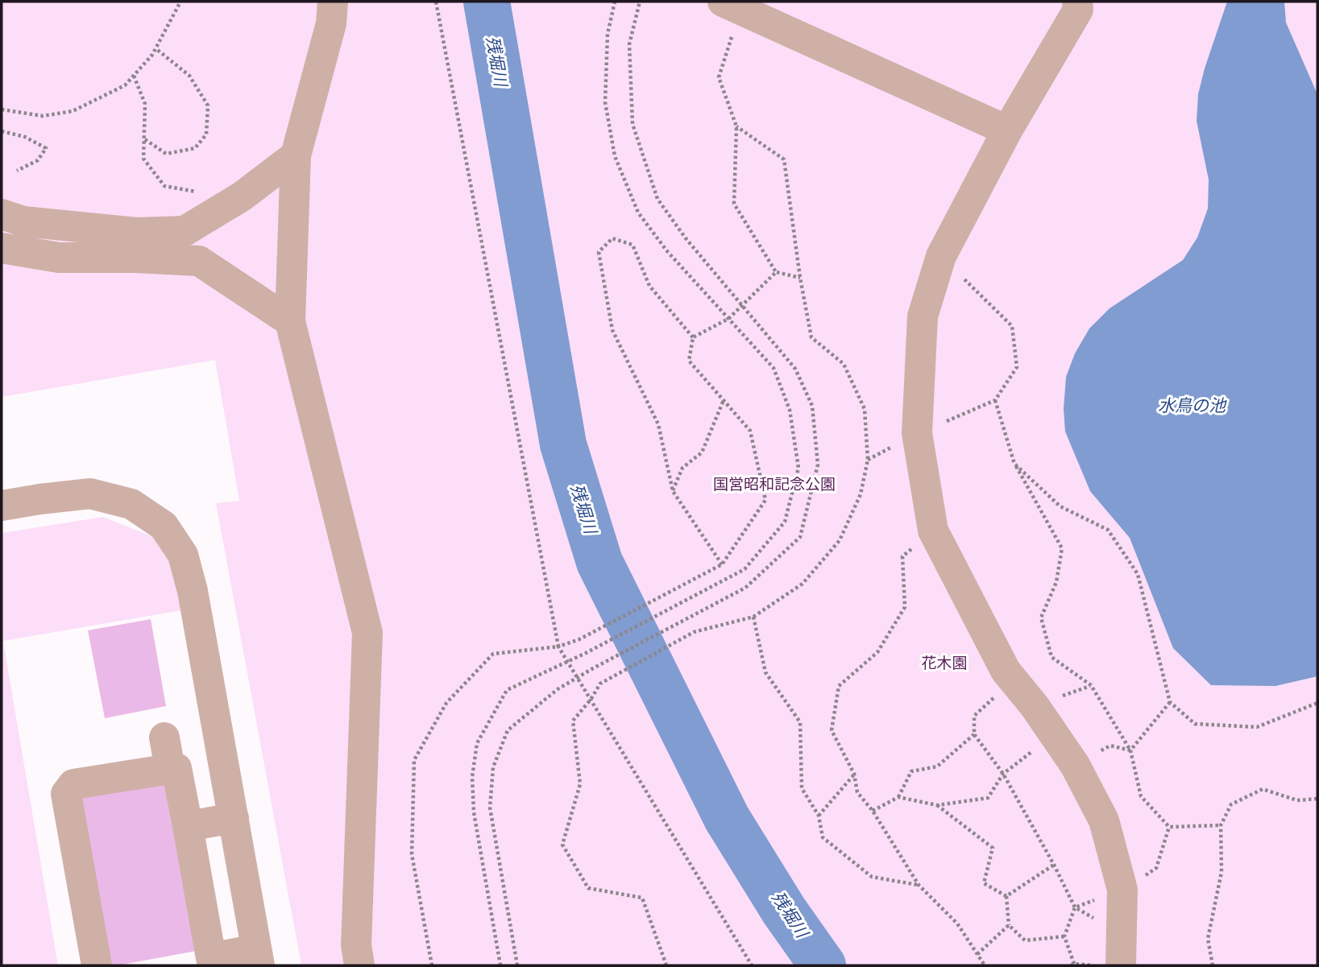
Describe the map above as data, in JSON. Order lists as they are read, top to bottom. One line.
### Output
{"water":["残堀川","水鳥の池"],"parks":["国営昭和記念公園","花木園"]}
